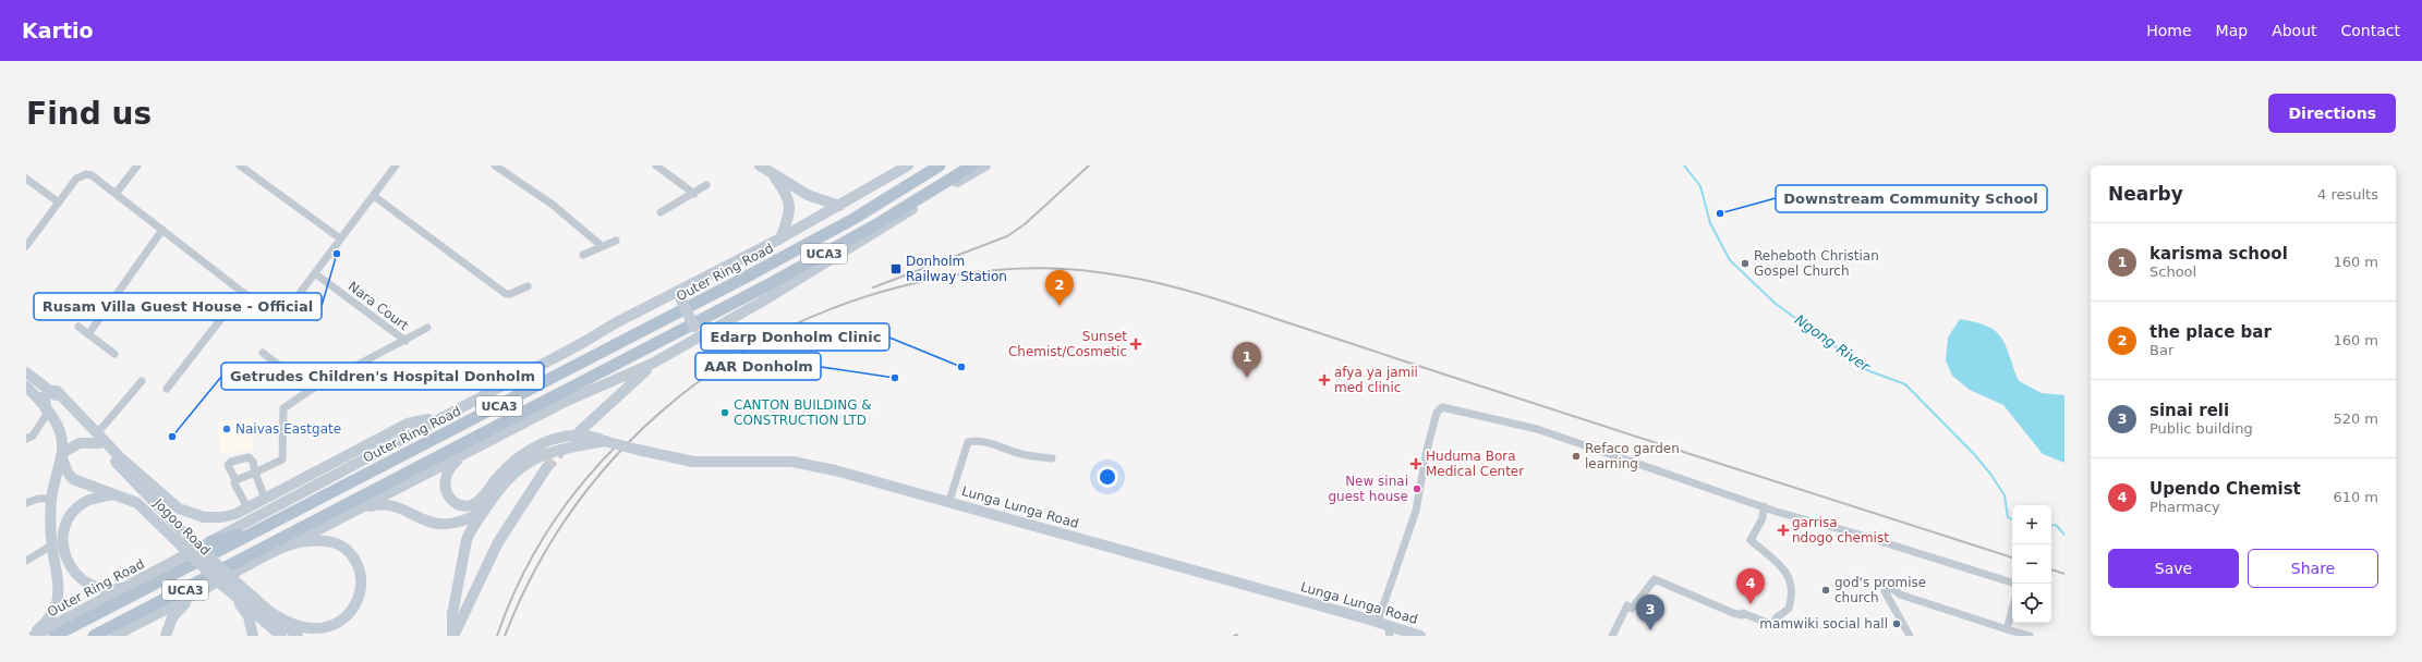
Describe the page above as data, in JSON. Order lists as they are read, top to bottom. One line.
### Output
{"streets":{"main road":["UCA3","Outer Ring Road","Lunga Lunga Road","Jogoo Road"],"street":["Nara Court"]},"crossings":[["UCA3","Outer Ring Road"],["UCA3","Lunga Lunga Road"]],"water":["Ngong River"],"places":{"other":["Downstream Community School","Rusam Villa Guest House - Official","Reheboth Christian Gospel Church","Edarp Donholm Clinic","AAR Donholm","CANTON BUILDING & CONSTRUCTION LTD","Naivas Eastgate","Getrudes Children's Hospital Donholm","Refaco garden learning","New sinai guest house","god's promise church","mamwiki social hall"],"transit":["Donholm Railway Station"],"health":["Sunset Chemist/Cosmetic","afya ya jamii med clinic","Huduma Bora Medical Center","garrisa ndogo chemist"]},"page":{"header":"Kartio","nav":["Home","Map","About","Contact"],"buttons":["Directions",["Save","Share"]],"title":"Find us","heading":["Nearby","4 results"],"list":[{"mark":"1","name":"karisma school","note":"School","value":"160 m"},{"mark":"2","name":"the place bar","note":"Bar","value":"160 m"},{"mark":"3","name":"sinai reli","note":"Public building","value":"520 m"},{"mark":"4","name":"Upendo Chemist","note":"Pharmacy","value":"610 m"}],"pins":["2","1","4","3"],"map_buttons":["+","−"]}}
